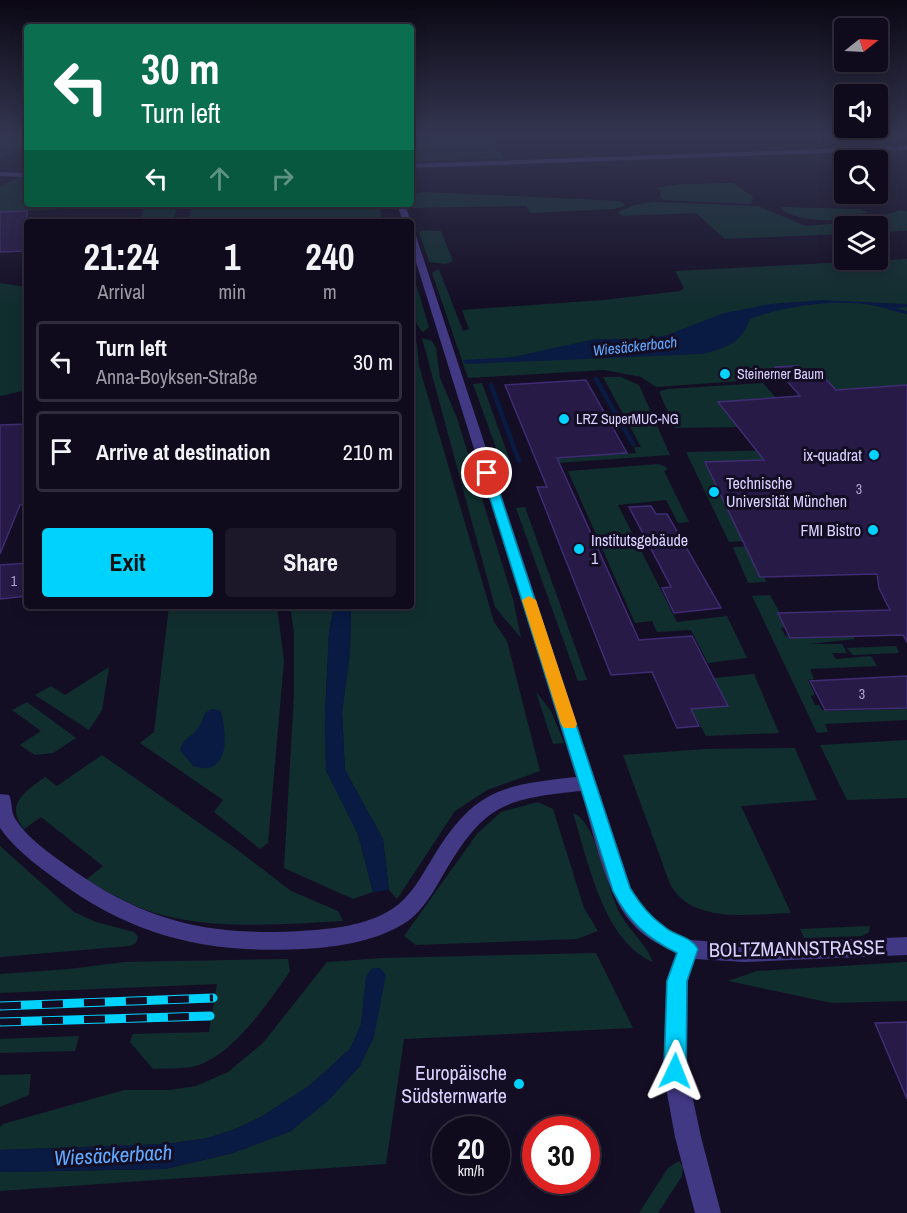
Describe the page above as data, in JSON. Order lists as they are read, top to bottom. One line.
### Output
{"streets":{"street":["BOLTZMANNSTRASSE"]},"water":["Wiesäckerbach"],"places":["Steinerner Baum","LRZ SuperMUC-NG","ix-quadrat","Technische Universität München","FMI Bistro","Institutsgebäude 1","Europäische Südsternwarte"],"house_numbers":["3","1","3"],"north":"right","page":{"turn":["30 m","Turn left"],"eta":["21:24","Arrival","1","min","240","m"],"list":[{"name":"Turn left","note":"Anna-Boyksen-Straße","value":"30 m"},{"name":"Arrive at destination","value":"210 m"}],"buttons":["Exit","Share"],"speed":"20 km/h","limit":"30"}}
